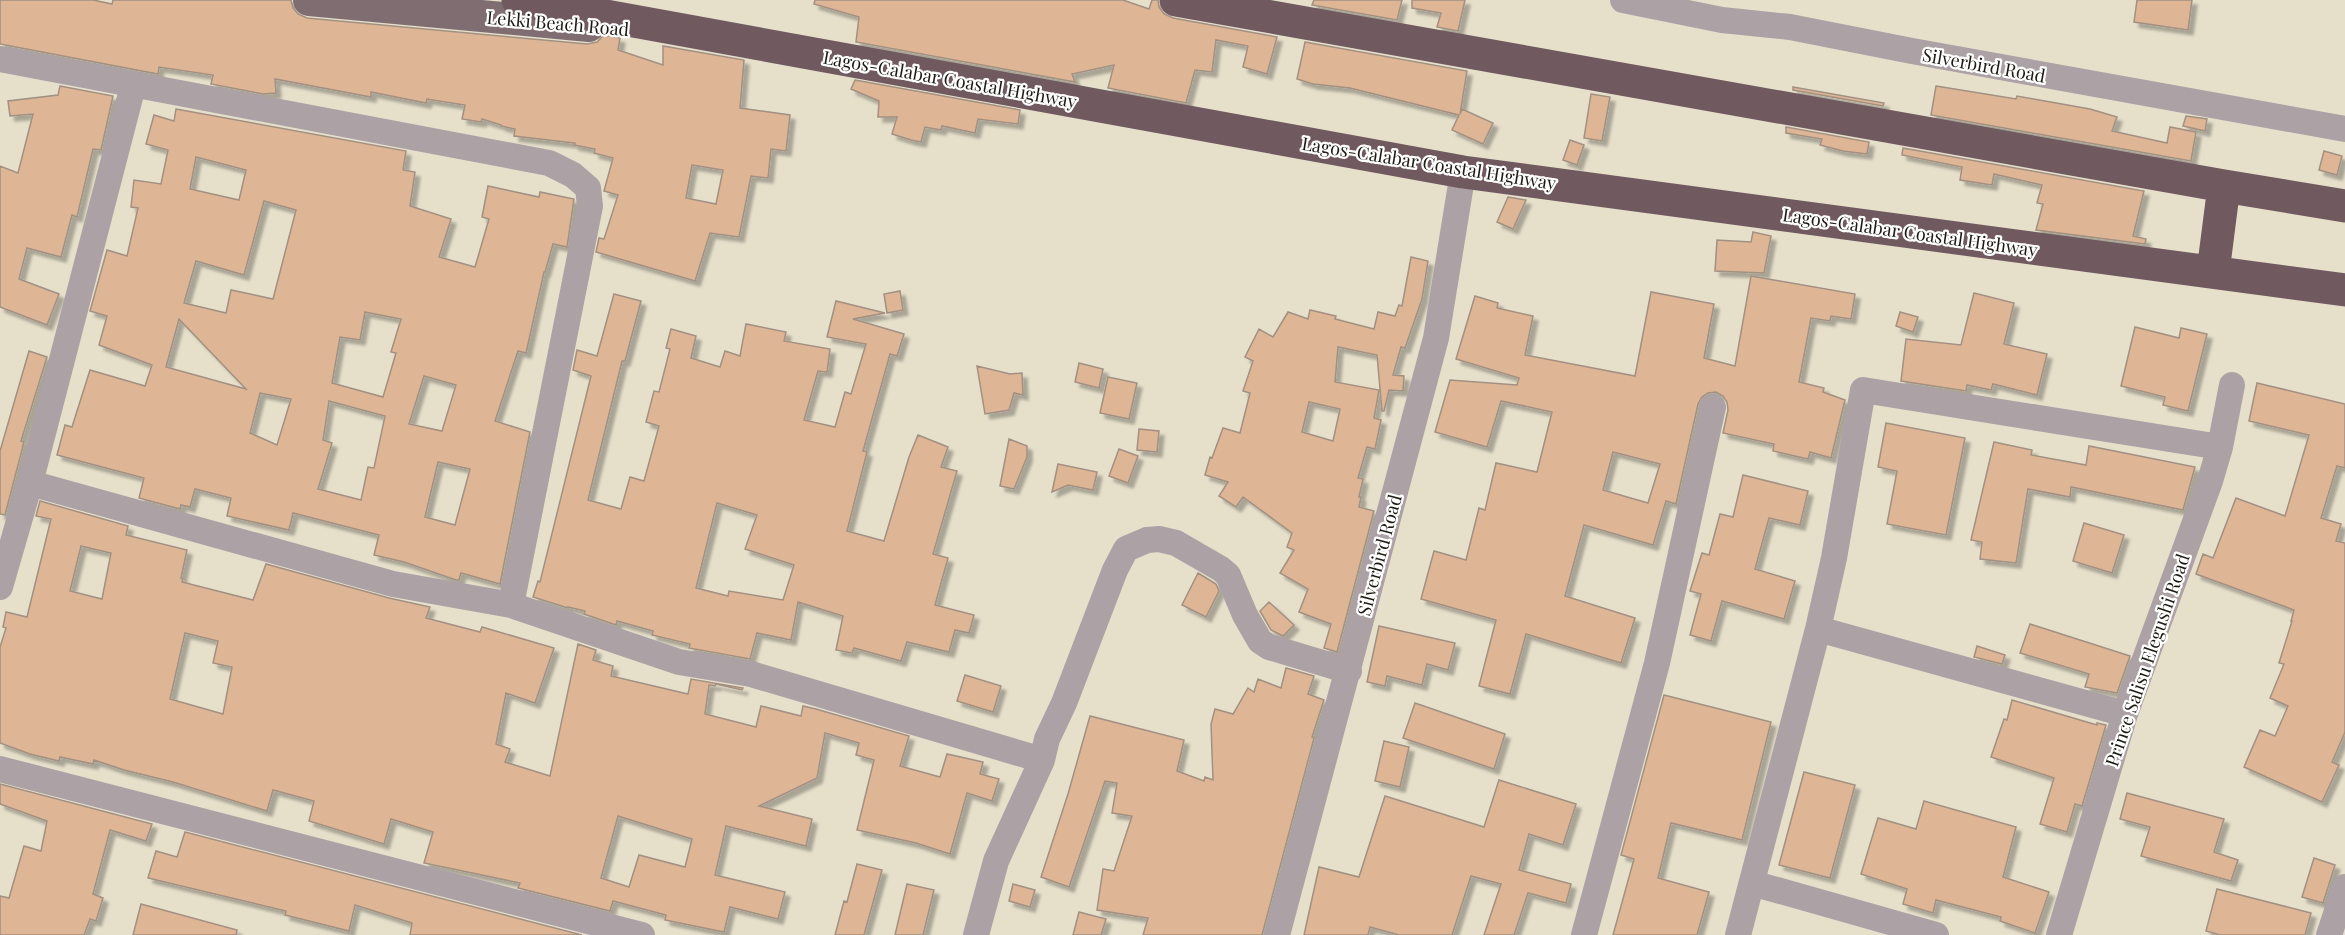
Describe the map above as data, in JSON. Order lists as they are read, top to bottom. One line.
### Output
{"streets":{"highway":["Lagos-Calabar Coastal Highway"],"main road":["Lekki Beach Road"],"street":["Silverbird Road","Prince Salisu Elegushi Road"]},"crossings":[["Lekki Beach Road","Lagos-Calabar Coastal Highway"],["Silverbird Road","Lagos-Calabar Coastal Highway"]]}
